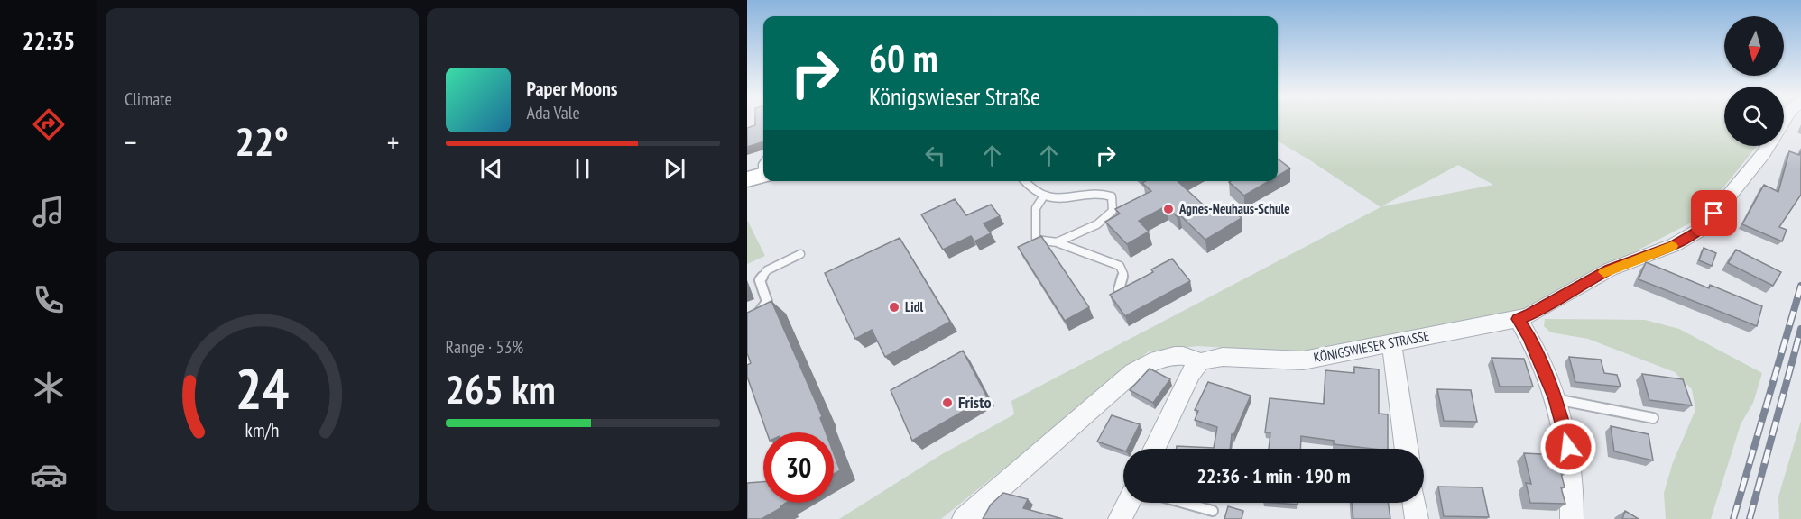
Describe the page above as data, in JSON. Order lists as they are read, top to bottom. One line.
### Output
{"streets":{"street":["KÖNIGSWIESER STRASSE"]},"places":["Agnes-Neuhaus-Schule","Lidl","Fristo"],"north":"bottom","page":{"tabs":"22:35","tile":["Climate",["Range · 53%","265 km"]],"turn":["60 m","Königswieser Straße"],"song":["Paper Moons","Ada Vale"],"heat":["−","22°","+"],"limit":"30","trip":"22:36 · 1 min · 190 m","gauge":["24","km/h"]}}
